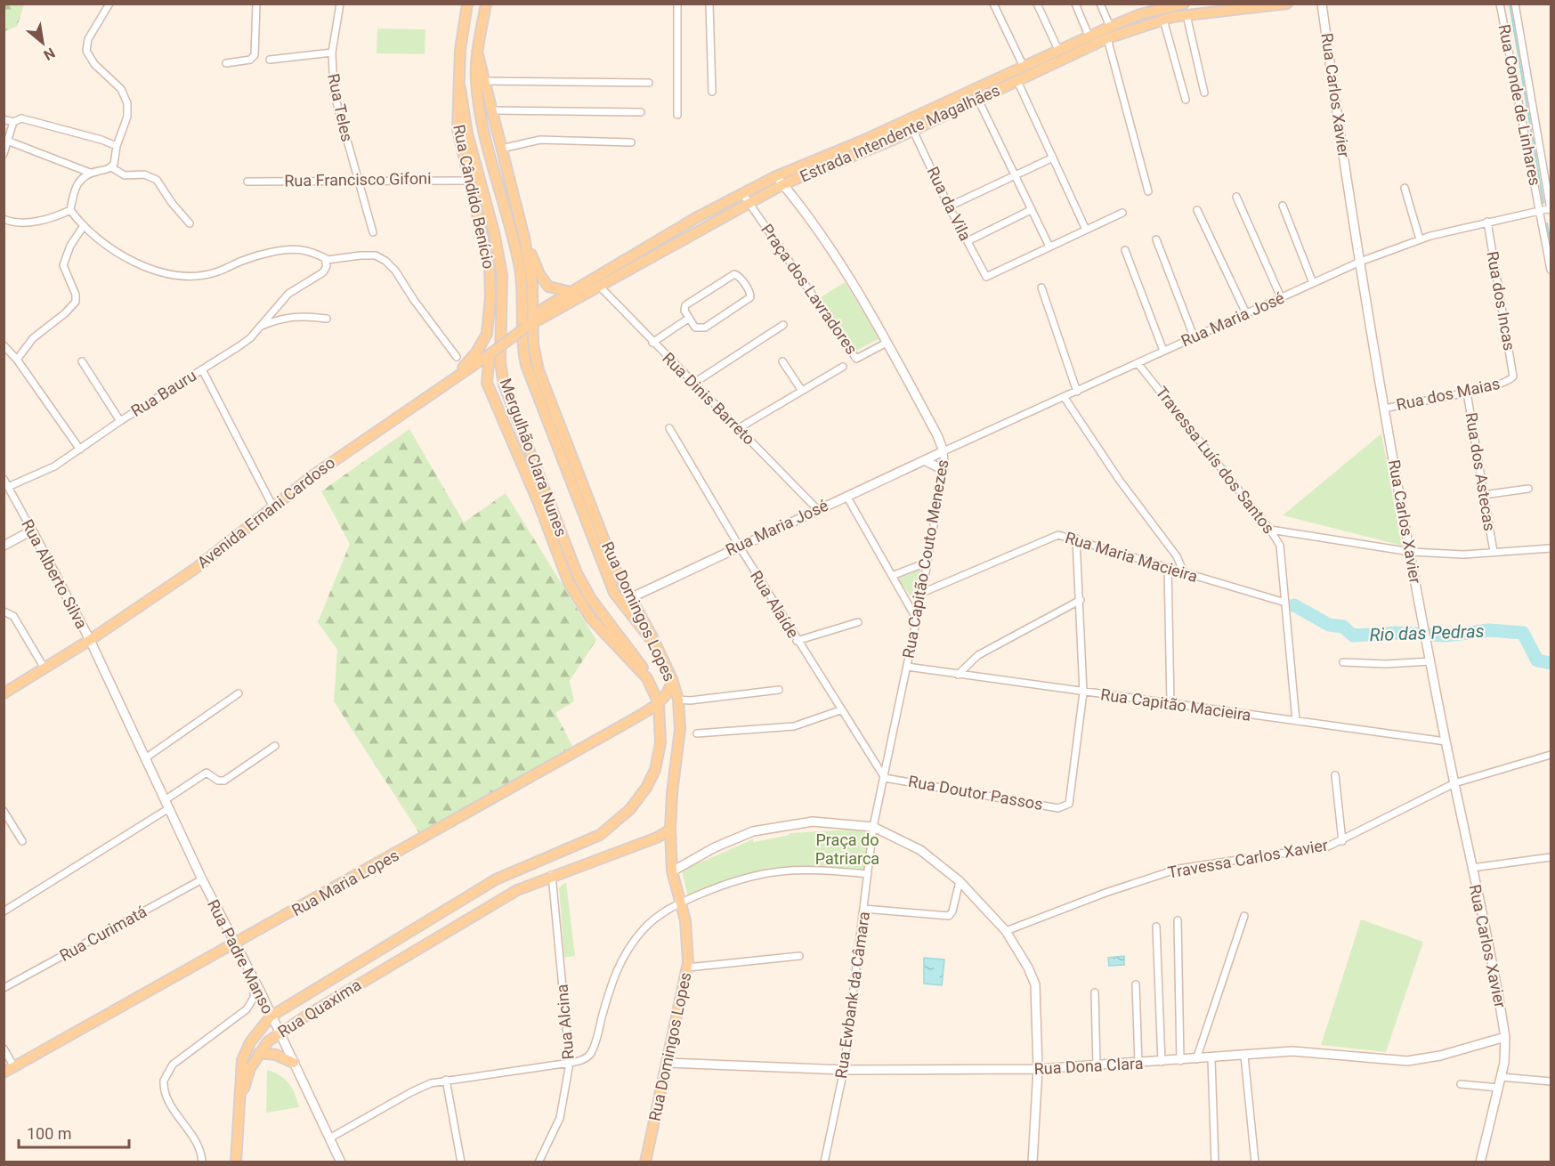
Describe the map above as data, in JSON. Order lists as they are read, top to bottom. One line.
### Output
{"streets":{"main road":["Estrada Intendente Magalhães","Rua Cândido Benício","Mergulhão Clara Nunes","Avenida Ernani Cardoso","Rua Domingos Lopes","Rua Maria Lopes","Rua Quaxima"],"street":["Rua Carlos Xavier","Rua Conde de Linhares","Rua Teles","Rua Francisco Gifoni","Rua da Vila","Praça dos Lavradores","Rua dos Incas","Rua Maria José","Rua Bauru","Rua dos Maias","Rua Dinis Barreto","Travessa Luís dos Santos","Rua dos Astecas","Rua Maria Macieira","Rua Capitão Couto Menezes","Rua Alberto Silva","Rua Alaíde","Rua Capitão Macieira","Rua Doutor Passos","Travessa Carlos Xavier","Rua Curimatá","Rua Padre Manso","Rua Ewbank da Câmara","Rua Alcina","Rua Dona Clara"]},"crossings":[["Rua Carlos Xavier","Rua Maria José"],["Rua Carlos Xavier","Rua dos Maias"],["Rua Carlos Xavier","Rua Capitão Macieira"],["Rua Carlos Xavier","Travessa Carlos Xavier"],["Rua Carlos Xavier","Rua Dona Clara"],["Rua Conde de Linhares","Rua Maria José"],["Rua Teles","Rua Francisco Gifoni"],["Estrada Intendente Magalhães","Rua da Vila"],["Estrada Intendente Magalhães","Praça dos Lavradores"],["Estrada Intendente Magalhães","Rua Dinis Barreto"],["Estrada Intendente Magalhães","Avenida Ernani Cardoso"],["Estrada Intendente Magalhães","Rua Capitão Couto Menezes"],["Estrada Intendente Magalhães","Rua Domingos Lopes"],["Rua Francisco Gifoni","Rua Cândido Benício"],["Rua Cândido Benício","Mergulhão Clara Nunes"],["Rua Cândido Benício","Avenida Ernani Cardoso"],["Praça dos Lavradores","Rua Dinis Barreto"],["Praça dos Lavradores","Rua Capitão Couto Menezes"],["Rua dos Incas","Rua Maria José"],["Rua dos Incas","Rua dos Maias"],["Rua Maria José","Rua Dinis Barreto"],["Rua Maria José","Travessa Luís dos Santos"],["Rua Maria José","Rua Capitão Couto Menezes"],["Rua Maria José","Rua Alaíde"],["Rua Maria José","Rua Domingos Lopes"],["Rua Bauru","Avenida Ernani Cardoso"],["Rua Bauru","Rua Alberto Silva"],["Rua dos Maias","Rua dos Astecas"],["Mergulhão Clara Nunes","Rua Domingos Lopes"],["Travessa Luís dos Santos","Rua Maria Macieira"],["Travessa Luís dos Santos","Rua Capitão Macieira"],["Avenida Ernani Cardoso","Rua Alberto Silva"],["Avenida Ernani Cardoso","Rua Domingos Lopes"],["Avenida Ernani Cardoso","Rua Padre Manso"],["Rua Maria Macieira","Rua Capitão Couto Menezes"],["Rua Capitão Couto Menezes","Rua Alaíde"],["Rua Capitão Couto Menezes","Rua Capitão Macieira"],["Rua Capitão Couto Menezes","Rua Doutor Passos"],["Rua Capitão Couto Menezes","Rua Ewbank da Câmara"],["Rua Alberto Silva","Rua Padre Manso"],["Rua Alaíde","Rua Doutor Passos"],["Rua Domingos Lopes","Rua Maria Lopes"],["Rua Domingos Lopes","Rua Quaxima"],["Rua Domingos Lopes","Rua Dona Clara"],["Rua Capitão Macieira","Rua Doutor Passos"],["Rua Maria Lopes","Rua Padre Manso"],["Rua Curimatá","Rua Padre Manso"],["Rua Padre Manso","Rua Quaxima"],["Rua Ewbank da Câmara","Rua Dona Clara"],["Rua Quaxima","Rua Alcina"]],"water":["Rio das Pedras"],"parks":["Praça do Patriarca"],"scale_bar":"100 m","north":"bottom right"}
